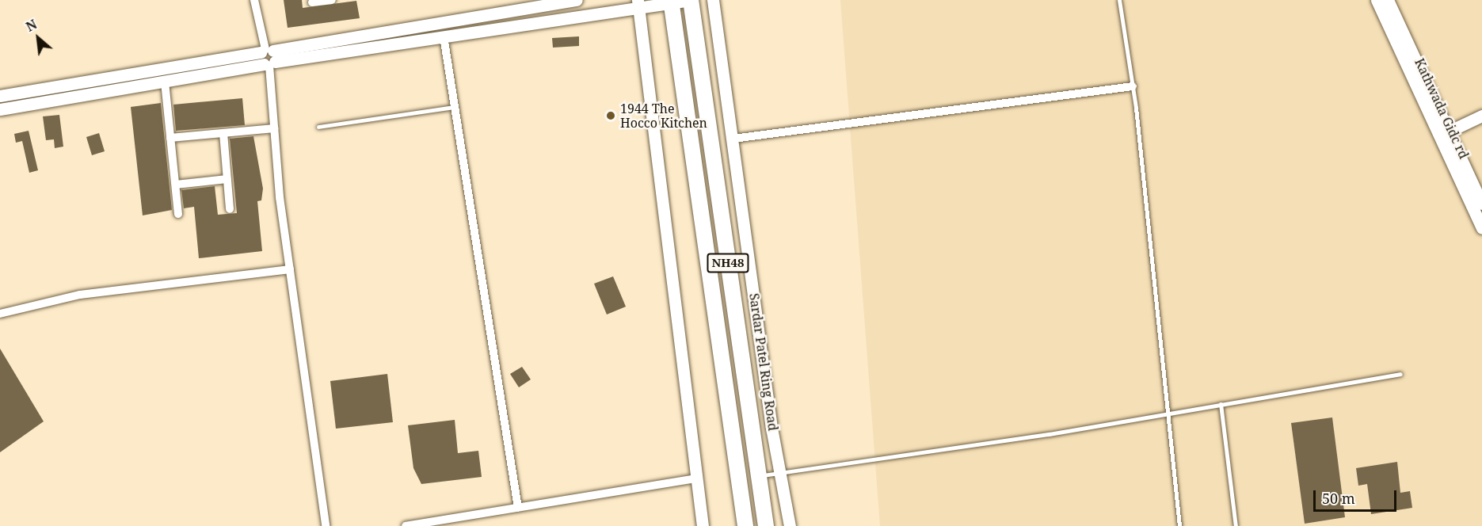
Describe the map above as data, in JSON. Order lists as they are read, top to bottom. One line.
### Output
{"streets":{"highway":["NH48","Sardar Patel Ring Road"],"street":["Kathwada Gidc rd"]},"places":["1944 The Hocco Kitchen"],"scale_bar":"50 m","north":"top left"}
